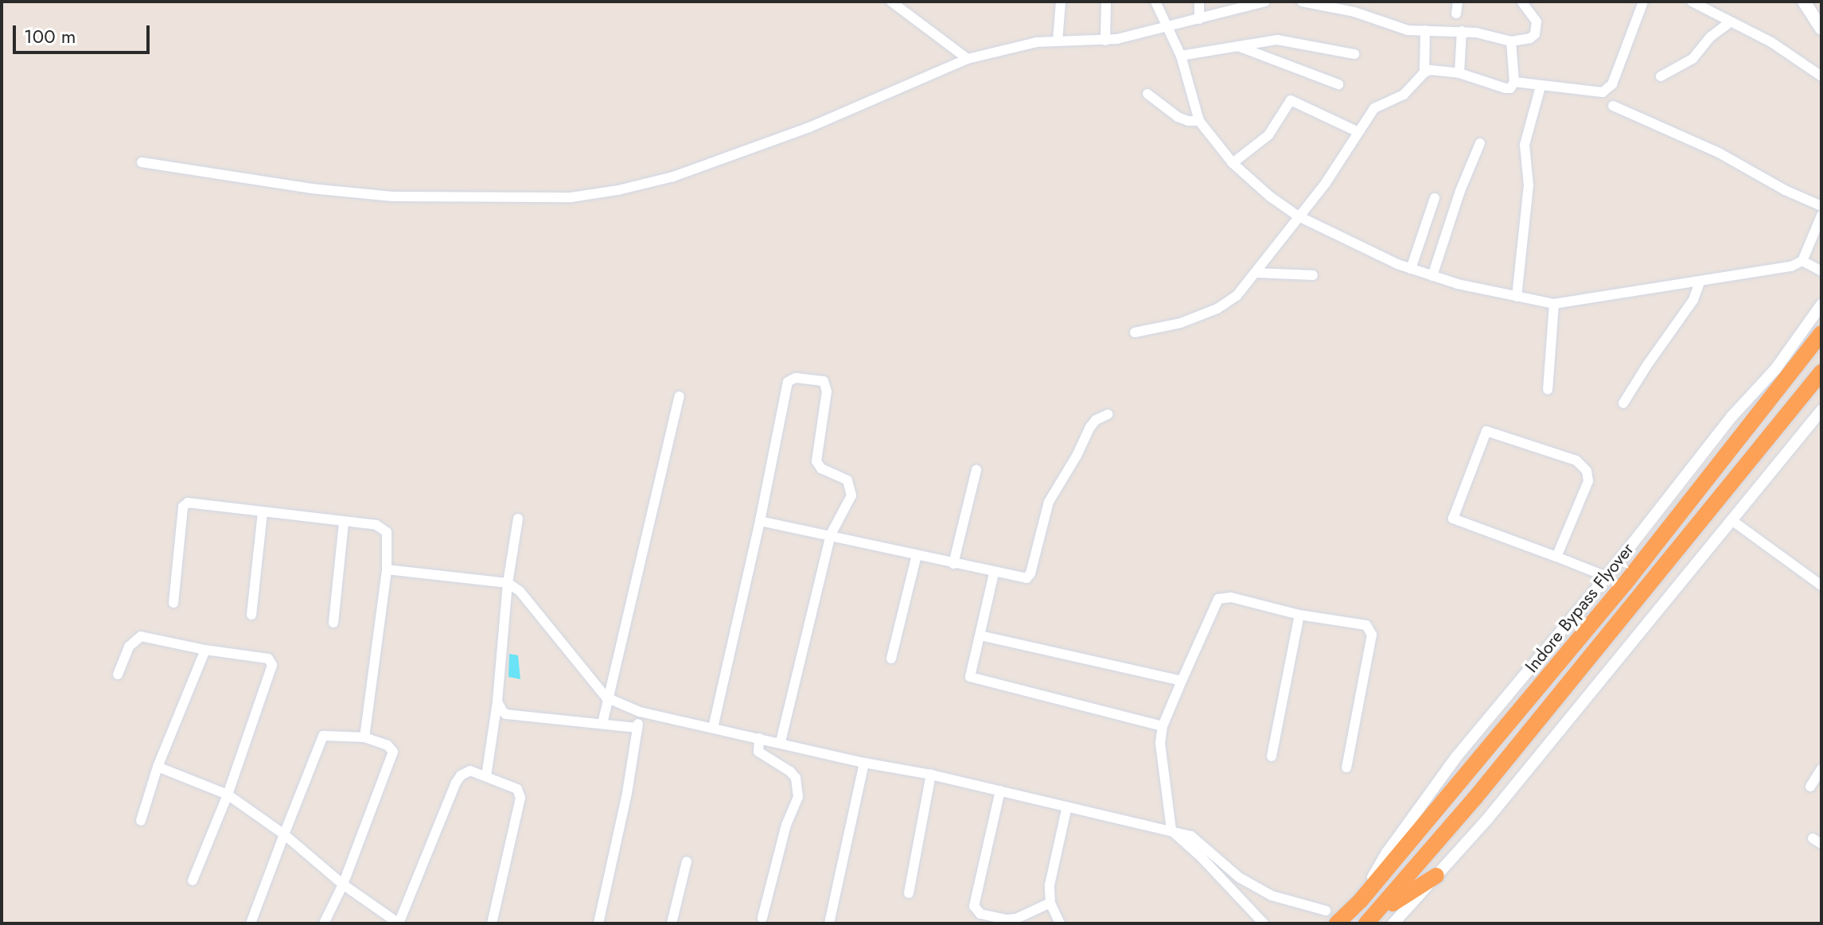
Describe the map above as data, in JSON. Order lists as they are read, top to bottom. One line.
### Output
{"streets":{"highway":["Indore Bypass Flyover"]},"scale_bar":"100 m"}
